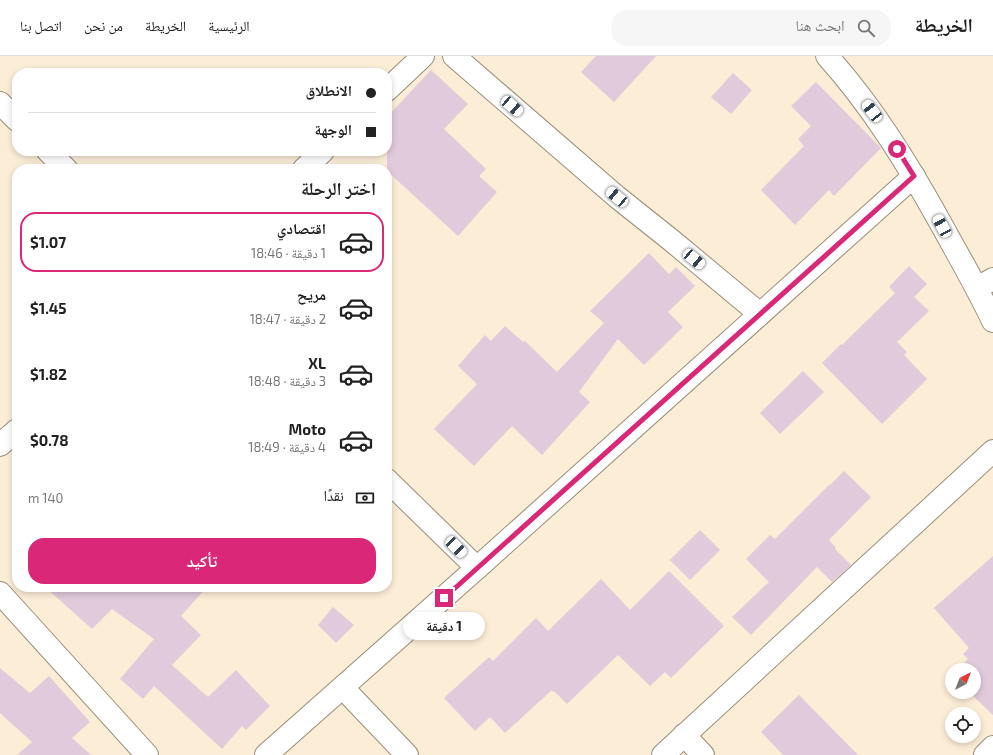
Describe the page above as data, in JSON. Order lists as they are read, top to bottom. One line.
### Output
{"north":"top right","page":{"header":"الخريطة","search":"ابحث هنا","nav":["الرئيسية","الخريطة","من نحن","اتصل بنا"],"banner":["الانطلاق","الوجهة"],"heading":"اختر الرحلة","list":[{"name":"اقتصادي","note":"1 دقيقة · 18:46","value":"$1.07"},{"name":"مريح","note":"2 دقيقة · 18:47","value":"$1.45"},{"name":"XL","note":"3 دقيقة · 18:48","value":"$1.82"},{"name":"Moto","note":"4 دقيقة · 18:49","value":"$0.78"}],"pay":["نقدًا","140 m"],"buttons":"تأكيد","bubble":"1 دقيقة"}}
